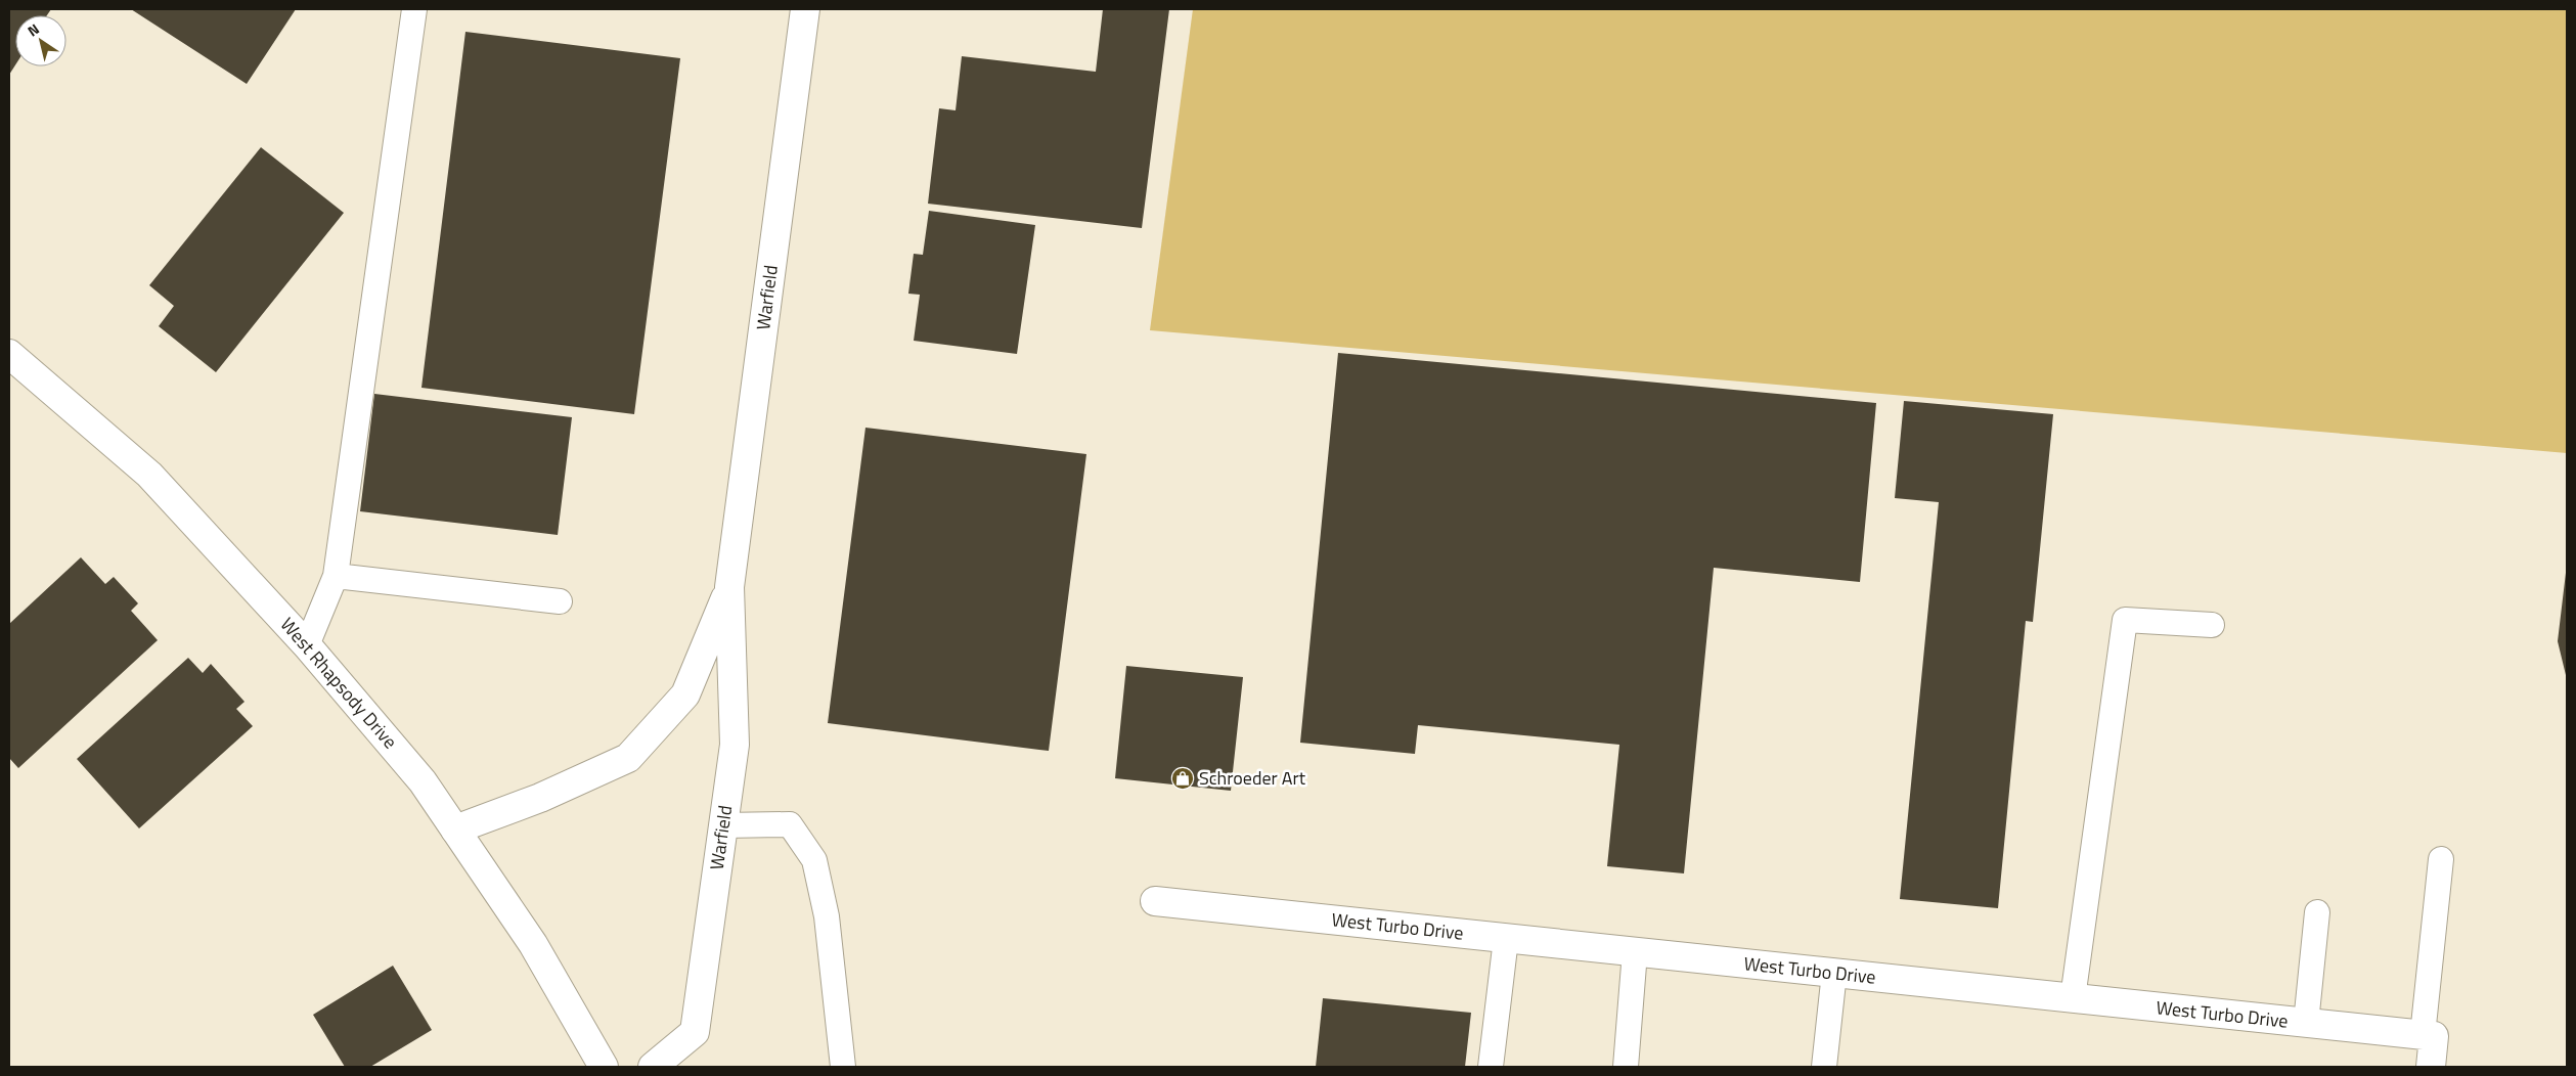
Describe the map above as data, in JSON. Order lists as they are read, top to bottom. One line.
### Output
{"streets":{"street":["Warfield","West Rhapsody Drive","West Turbo Drive"]},"crossings":[["Warfield","West Rhapsody Drive"]],"places":{"shop":["Schroeder Art"]},"north":"top left"}
